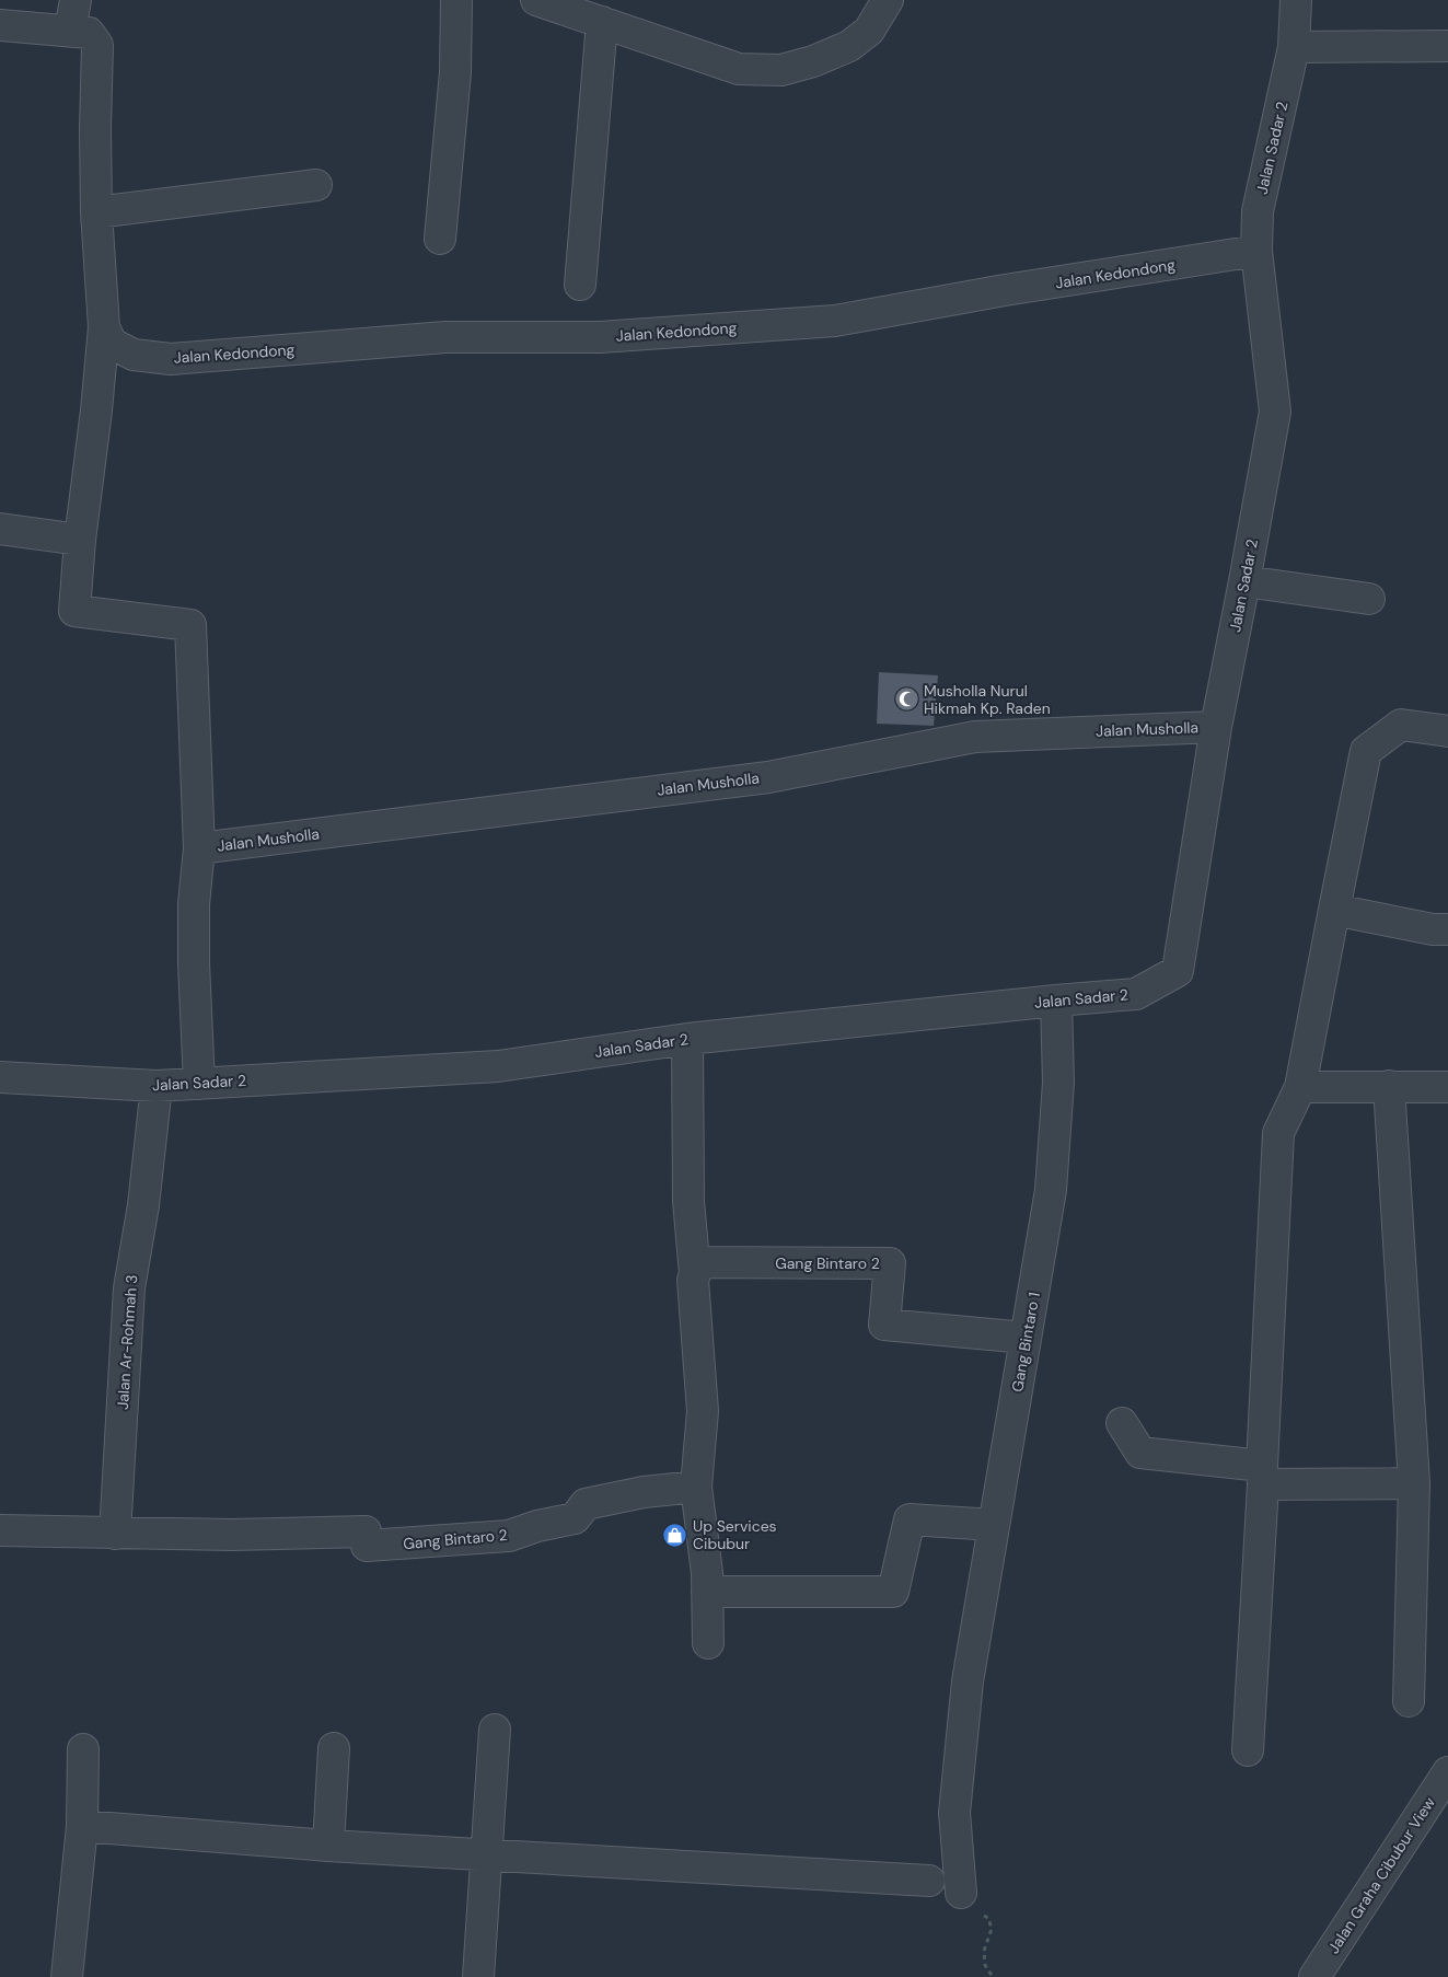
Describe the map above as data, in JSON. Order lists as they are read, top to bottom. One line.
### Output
{"streets":{"street":["Jalan Sadar 2","Jalan Kedondong","Jalan Musholla","Gang Bintaro 2","Jalan Ar-Rohmah 3","Gang Bintaro 1","Jalan Graha Cibubur View"]},"crossings":[["Jalan Sadar 2","Jalan Kedondong"],["Jalan Sadar 2","Jalan Musholla"],["Jalan Sadar 2","Jalan Ar-Rohmah 3"],["Jalan Sadar 2","Gang Bintaro 1"],["Gang Bintaro 2","Jalan Ar-Rohmah 3"],["Gang Bintaro 2","Gang Bintaro 1"]],"places":{"mosque":["Musholla Nurul Hikmah Kp. Raden"],"shop":["Up Services Cibubur"]}}
